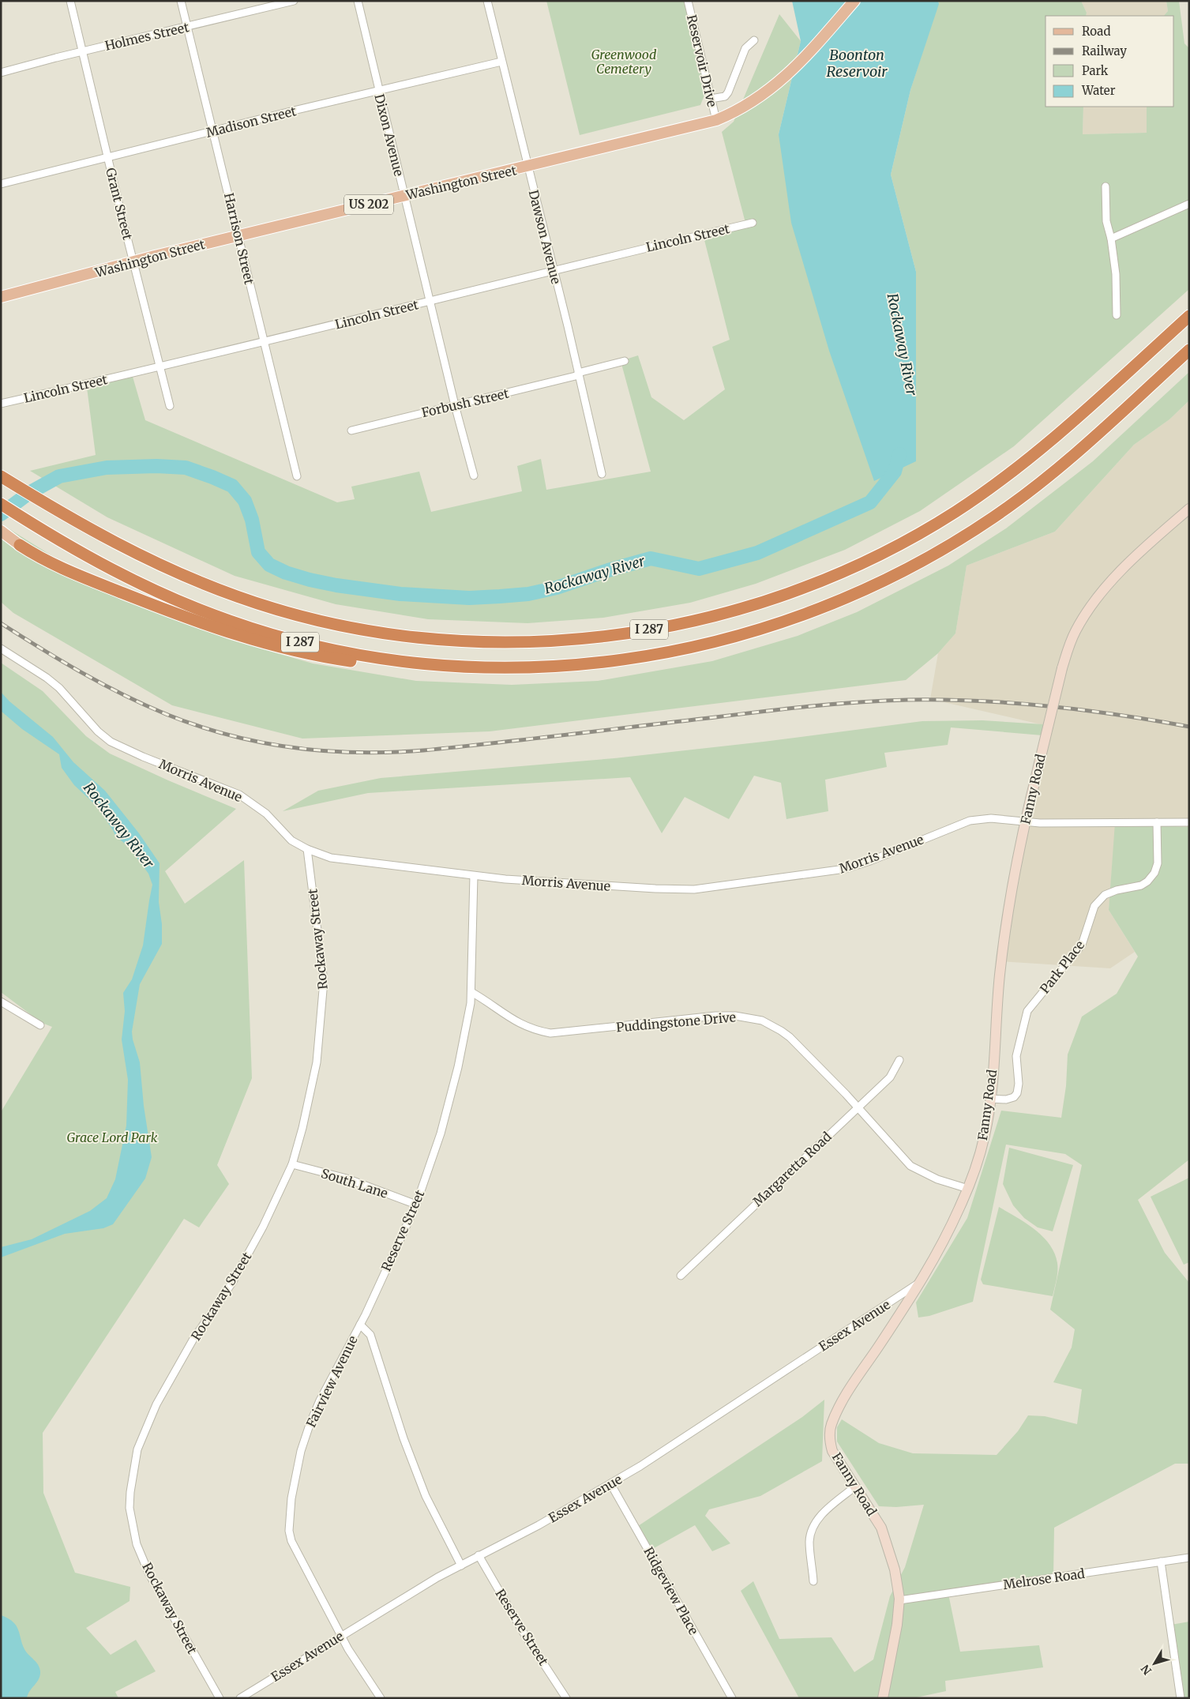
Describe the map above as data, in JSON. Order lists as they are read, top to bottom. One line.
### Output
{"streets":{"highway":["I 287"],"main road":["Washington Street","US 202","Fanny Road"],"street":["Holmes Street","Reservoir Drive","Madison Street","Dixon Avenue","Grant Street","Dawson Avenue","Lincoln Street","Harrison Street","Forbush Street","Morris Avenue","Rockaway Street","Park Place","Puddingstone Drive","Margaretta Road","South Lane","Reserve Street","Essex Avenue","Fairview Avenue","Melrose Road","Ridgeview Place"]},"crossings":[["Holmes Street","Grant Street"],["Holmes Street","Harrison Street"],["Reservoir Drive","Washington Street"],["Madison Street","Dixon Avenue"],["Madison Street","Grant Street"],["Madison Street","Dawson Avenue"],["Madison Street","Harrison Street"],["Dixon Avenue","Washington Street"],["Dixon Avenue","Lincoln Street"],["Dixon Avenue","Forbush Street"],["Washington Street","Grant Street"],["Washington Street","Dawson Avenue"],["Washington Street","Harrison Street"],["Grant Street","Lincoln Street"],["Dawson Avenue","Lincoln Street"],["Dawson Avenue","Forbush Street"],["Lincoln Street","Harrison Street"],["Morris Avenue","Fanny Road"],["Morris Avenue","Rockaway Street"],["Morris Avenue","Park Place"],["Morris Avenue","Reserve Street"],["Fanny Road","Park Place"],["Fanny Road","Puddingstone Drive"],["Fanny Road","Essex Avenue"],["Fanny Road","Melrose Road"],["Rockaway Street","South Lane"],["Puddingstone Drive","Margaretta Road"],["Puddingstone Drive","Reserve Street"],["South Lane","Reserve Street"],["Reserve Street","Essex Avenue"],["Reserve Street","Fairview Avenue"],["Essex Avenue","Fairview Avenue"],["Essex Avenue","Ridgeview Place"]],"water":["Boonton Reservoir","Rockaway River"],"parks":["Greenwood Cemetery","Grace Lord Park"],"legend":["Road","Railway","Park","Water"],"north":"bottom left"}
